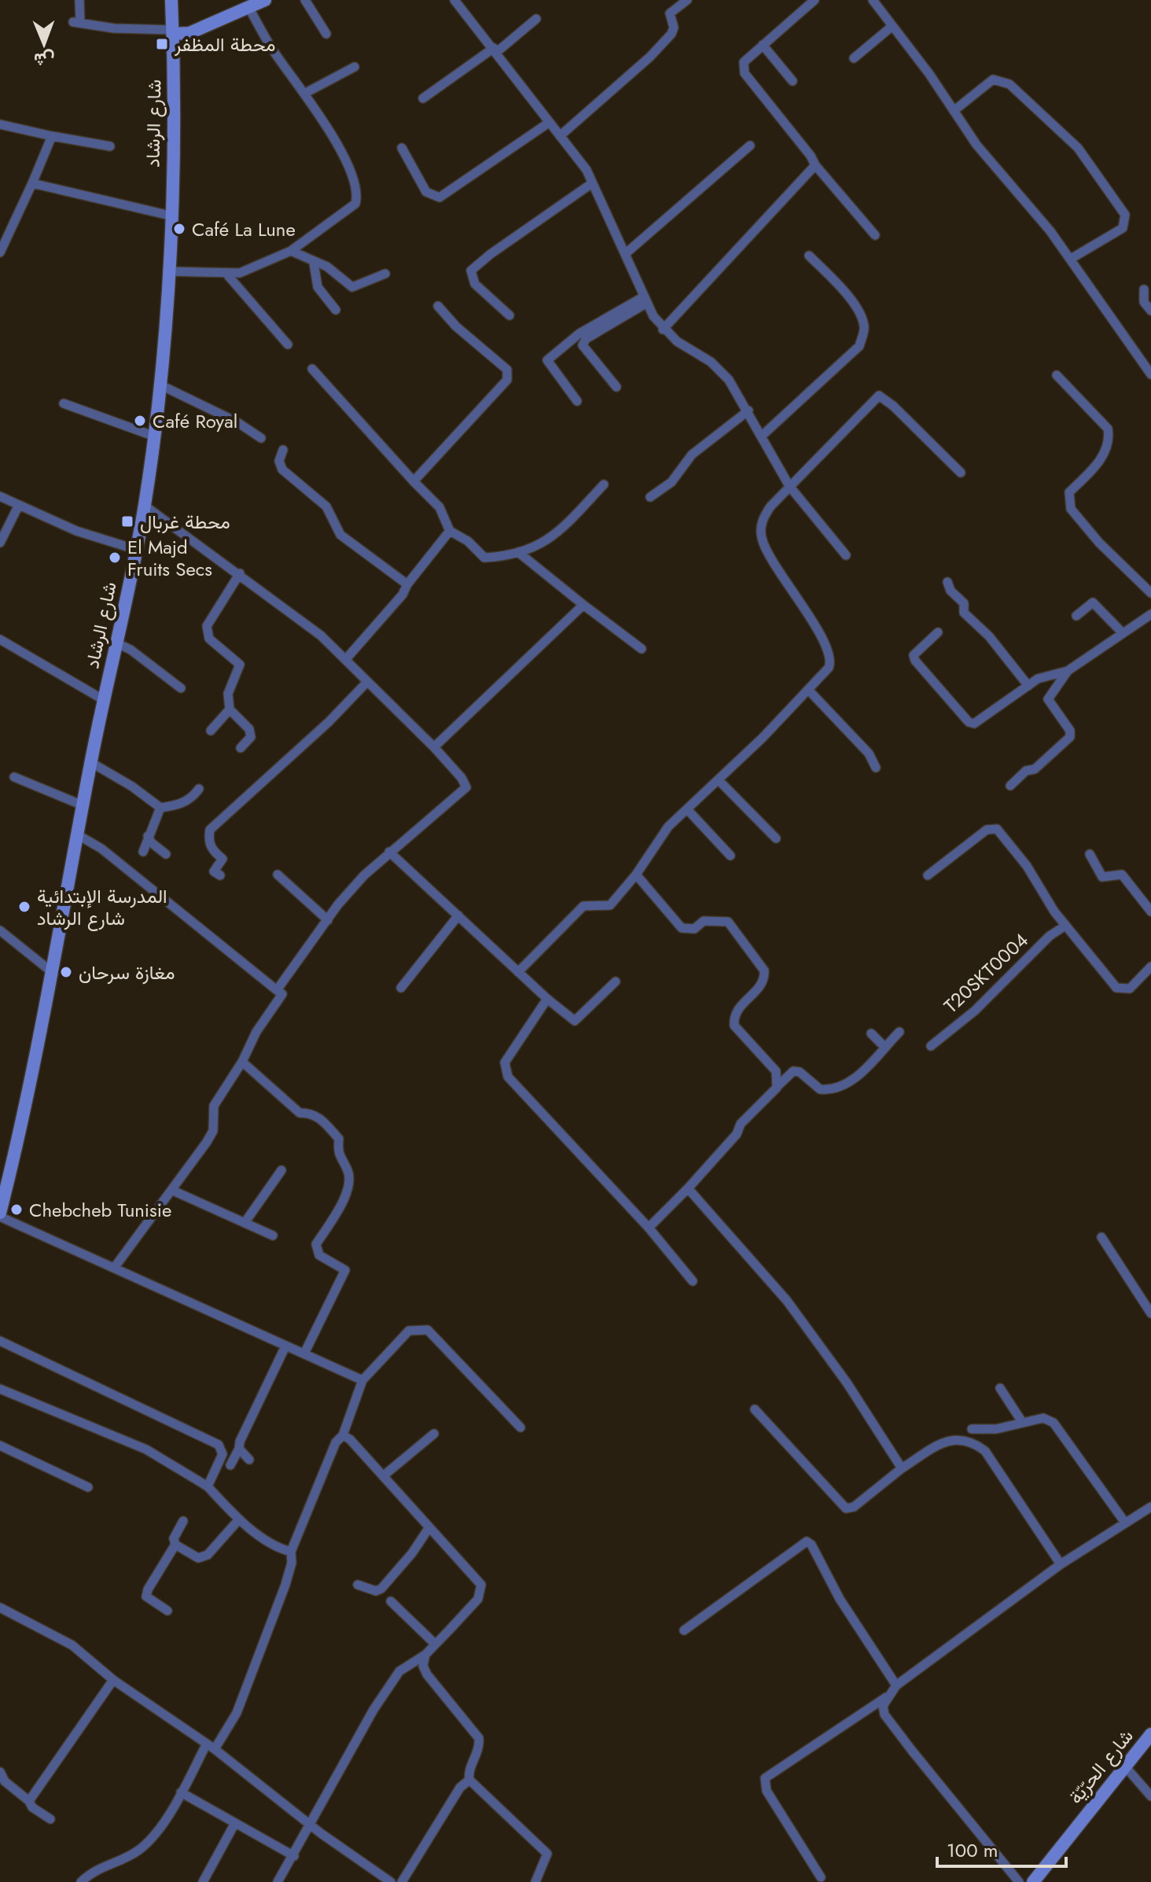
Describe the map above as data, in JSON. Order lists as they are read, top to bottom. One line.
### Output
{"streets":{"street":["شارع الرشاد","T20SKT0004","شارع الحرّيّة"]},"places":{"transit":["محطة المظفر","محطة غربال"],"other":["Café La Lune","Café Royal","El Majd Fruits Secs","المدرسة الإبتدائية شارع الرشاد","مغازة سرحان","Chebcheb Tunisie"]},"scale_bar":"100 m","north":"bottom"}
